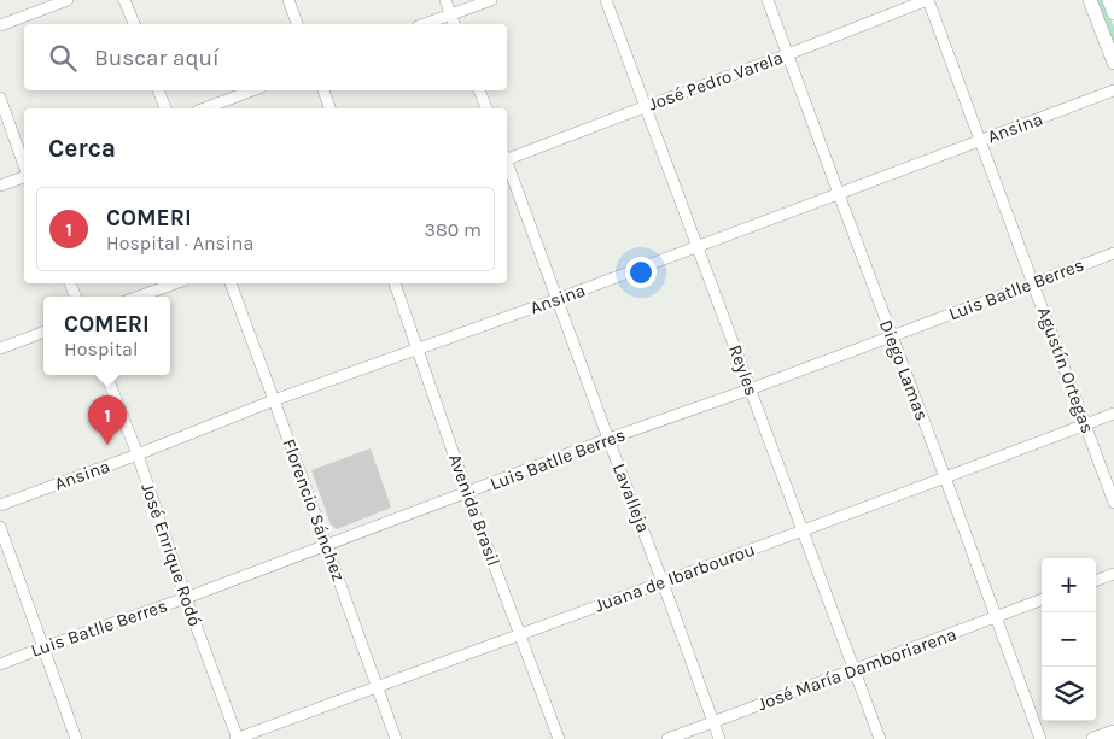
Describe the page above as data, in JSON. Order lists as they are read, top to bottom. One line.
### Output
{"streets":{"street":["José Pedro Varela","Ansina","Luis Batlle Berres","Reyles","Diego Lamas","Agustín Ortegas","Lavalleja","Florencio Sánchez","Avenida Brasil","José Enrique Rodó","Juana de Ibarbourou","José María Damboriarena"]},"crossings":[["José Pedro Varela","Reyles"],["José Pedro Varela","Diego Lamas"],["José Pedro Varela","Agustín Ortegas"],["Ansina","Reyles"],["Ansina","Diego Lamas"],["Ansina","Agustín Ortegas"],["Ansina","Lavalleja"],["Ansina","Florencio Sánchez"],["Ansina","Avenida Brasil"],["Ansina","José Enrique Rodó"],["Luis Batlle Berres","Reyles"],["Luis Batlle Berres","Diego Lamas"],["Luis Batlle Berres","Agustín Ortegas"],["Luis Batlle Berres","Lavalleja"],["Luis Batlle Berres","Florencio Sánchez"],["Luis Batlle Berres","Avenida Brasil"],["Luis Batlle Berres","José Enrique Rodó"],["Reyles","Juana de Ibarbourou"],["Reyles","José María Damboriarena"],["Diego Lamas","Juana de Ibarbourou"],["Diego Lamas","José María Damboriarena"],["Agustín Ortegas","Juana de Ibarbourou"],["Lavalleja","Juana de Ibarbourou"],["Lavalleja","José María Damboriarena"],["Florencio Sánchez","Juana de Ibarbourou"],["Avenida Brasil","Juana de Ibarbourou"],["José Enrique Rodó","Juana de Ibarbourou"]],"page":{"search":"Buscar aquí","heading":"Cerca","list":[{"mark":"1","name":"COMERI","note":"Hospital · Ansina","value":"380 m"}],"popup":["COMERI","Hospital"],"pins":"1","map_buttons":["+","−"]}}
